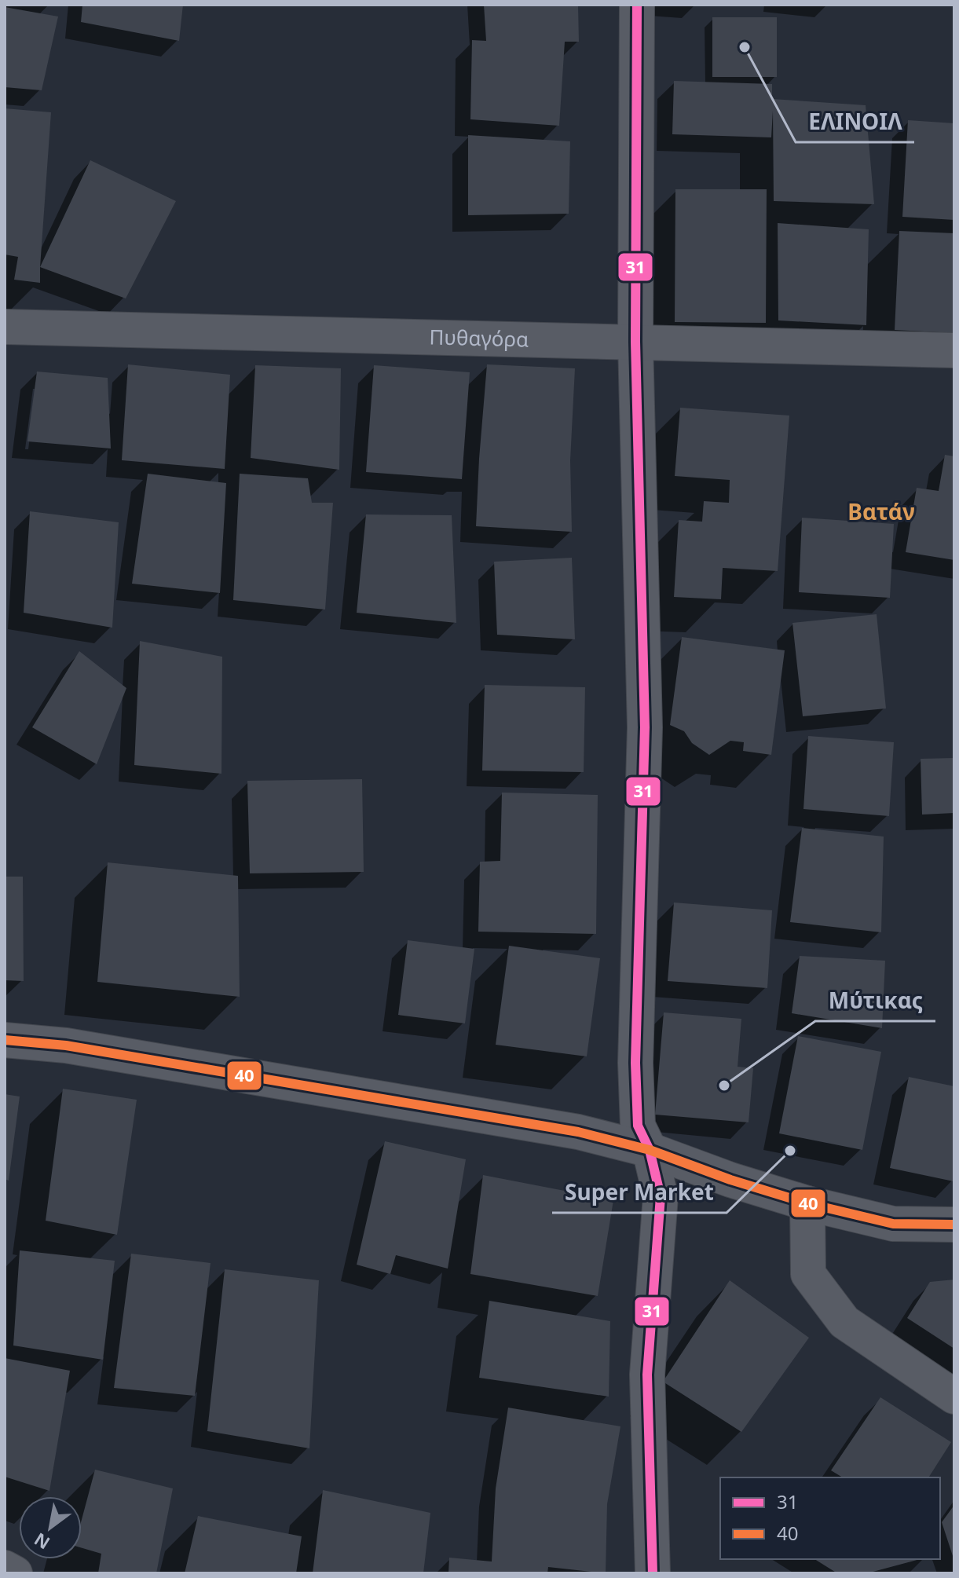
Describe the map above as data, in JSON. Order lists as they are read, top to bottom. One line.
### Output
{"streets":{"street":["Πυθαγόρα"]},"districts":["Βατάν"],"places":["ΕΛΙΝΟΙΛ","Μύτικας","Super Market"],"lines":["transit line 31","transit line 40"],"legend":["31","40"],"north":"bottom left"}
